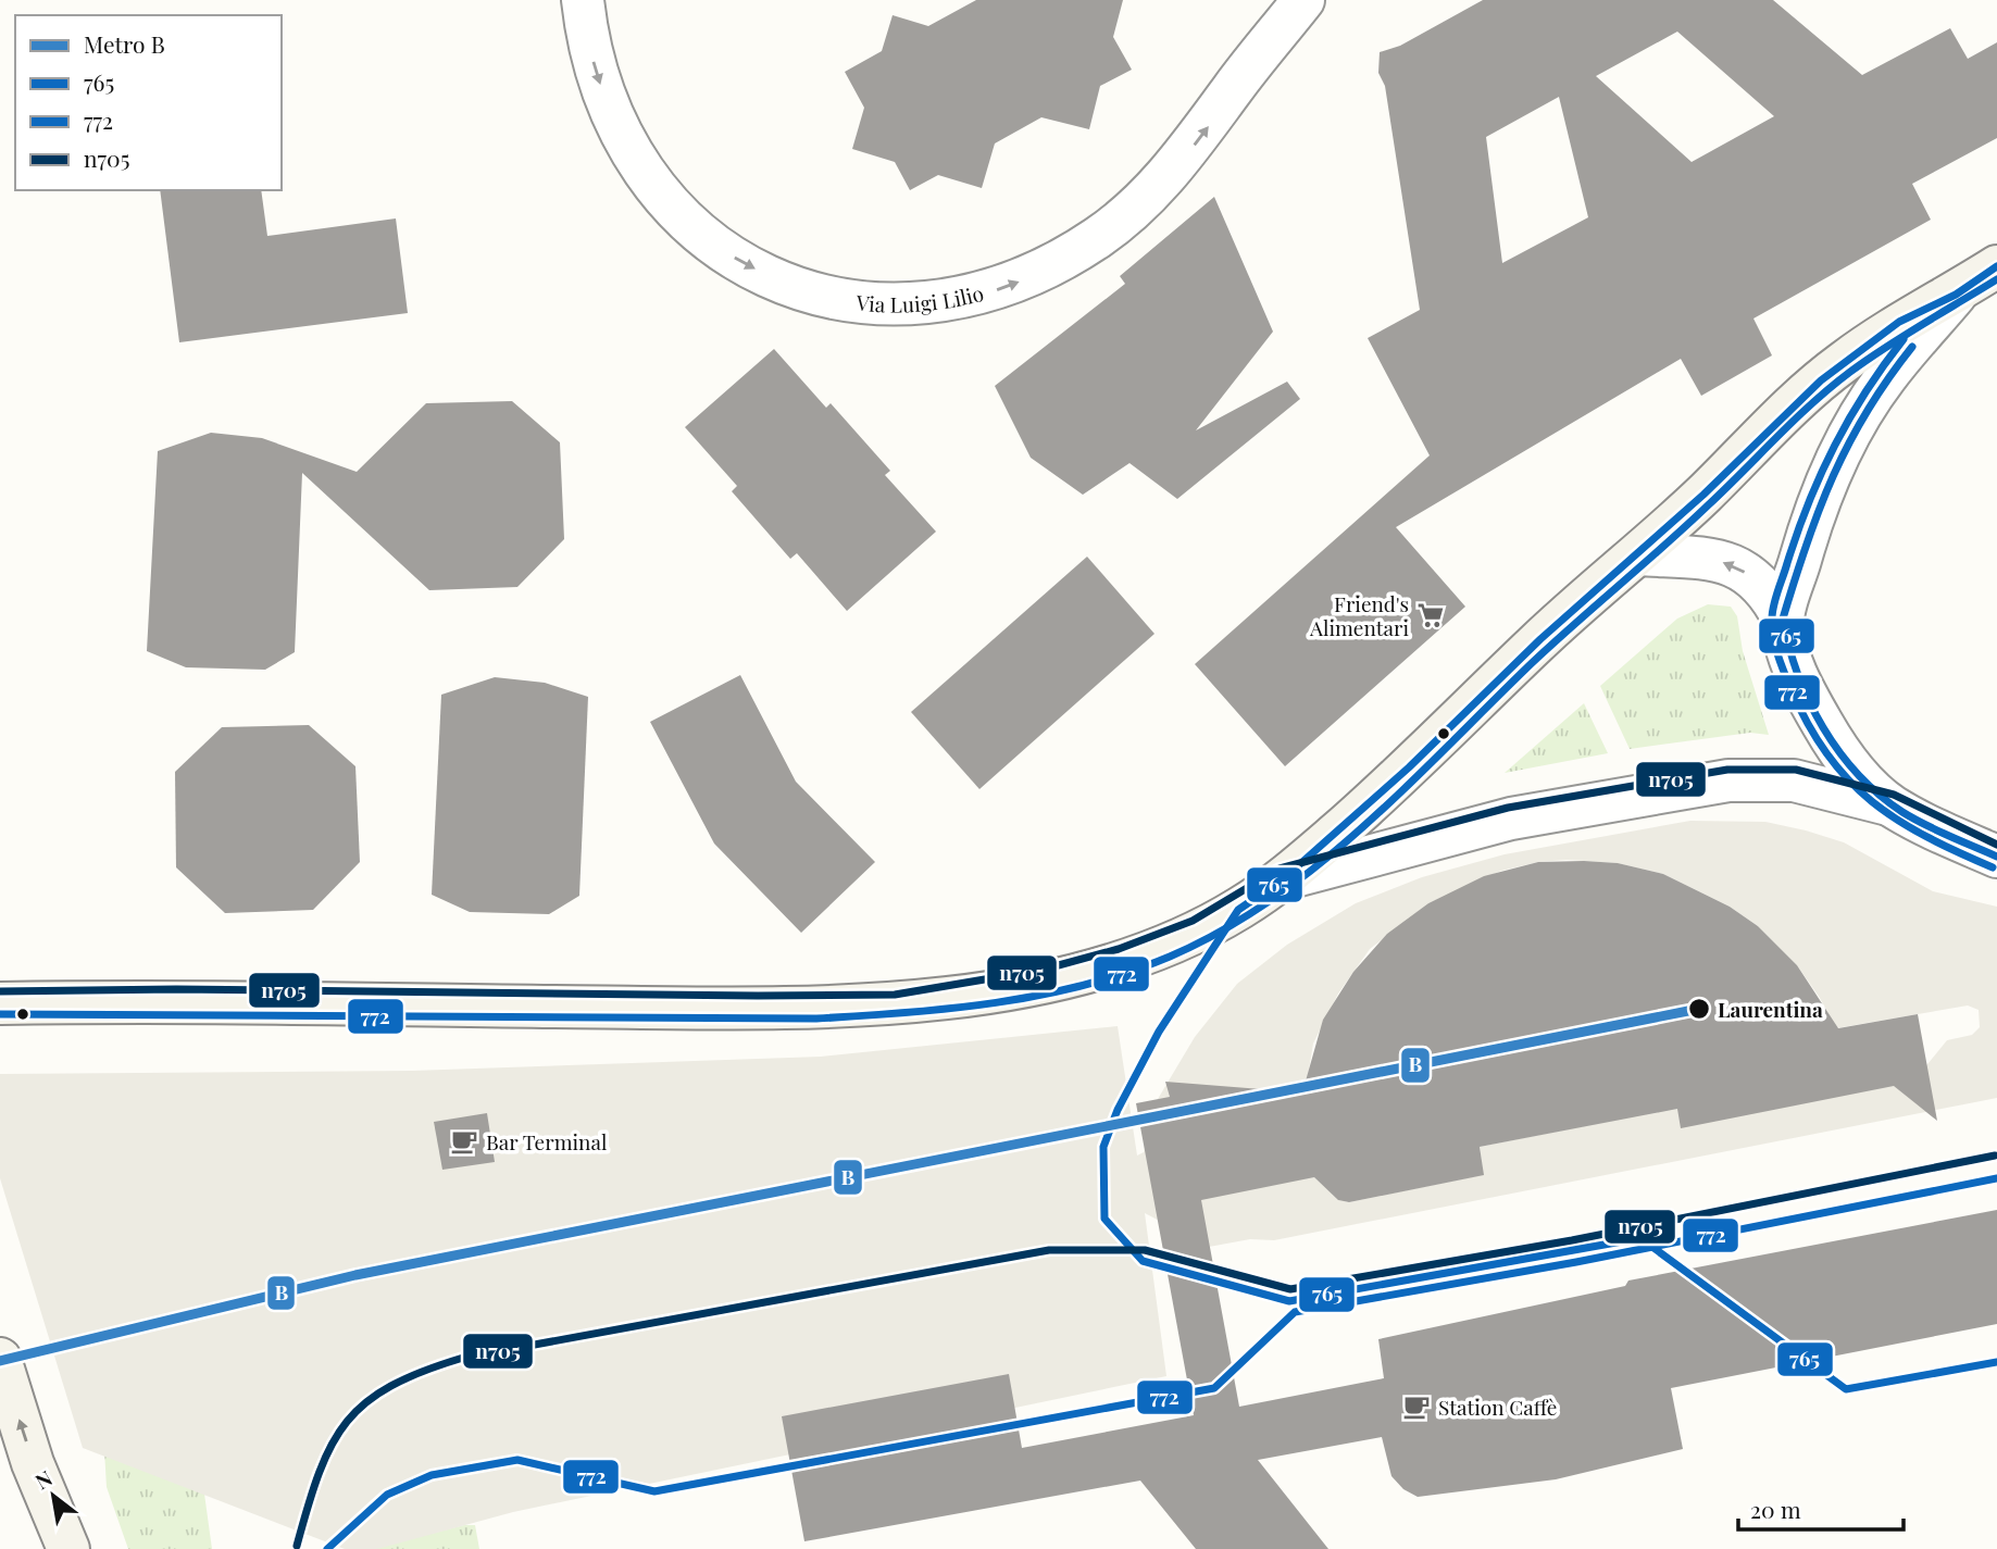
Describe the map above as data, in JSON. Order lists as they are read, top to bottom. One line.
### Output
{"streets":{"street":["Via Luigi Lilio"]},"places":{"supermarket":["Friend's Alimentari"],"other":["Laurentina"],"cafe":["Bar Terminal","Station Caffè"]},"lines":["transit line 765","transit line 772","transit line n705","metro line B"],"legend":["Metro B","765","772","n705"],"scale_bar":"20 m","north":"top left"}
